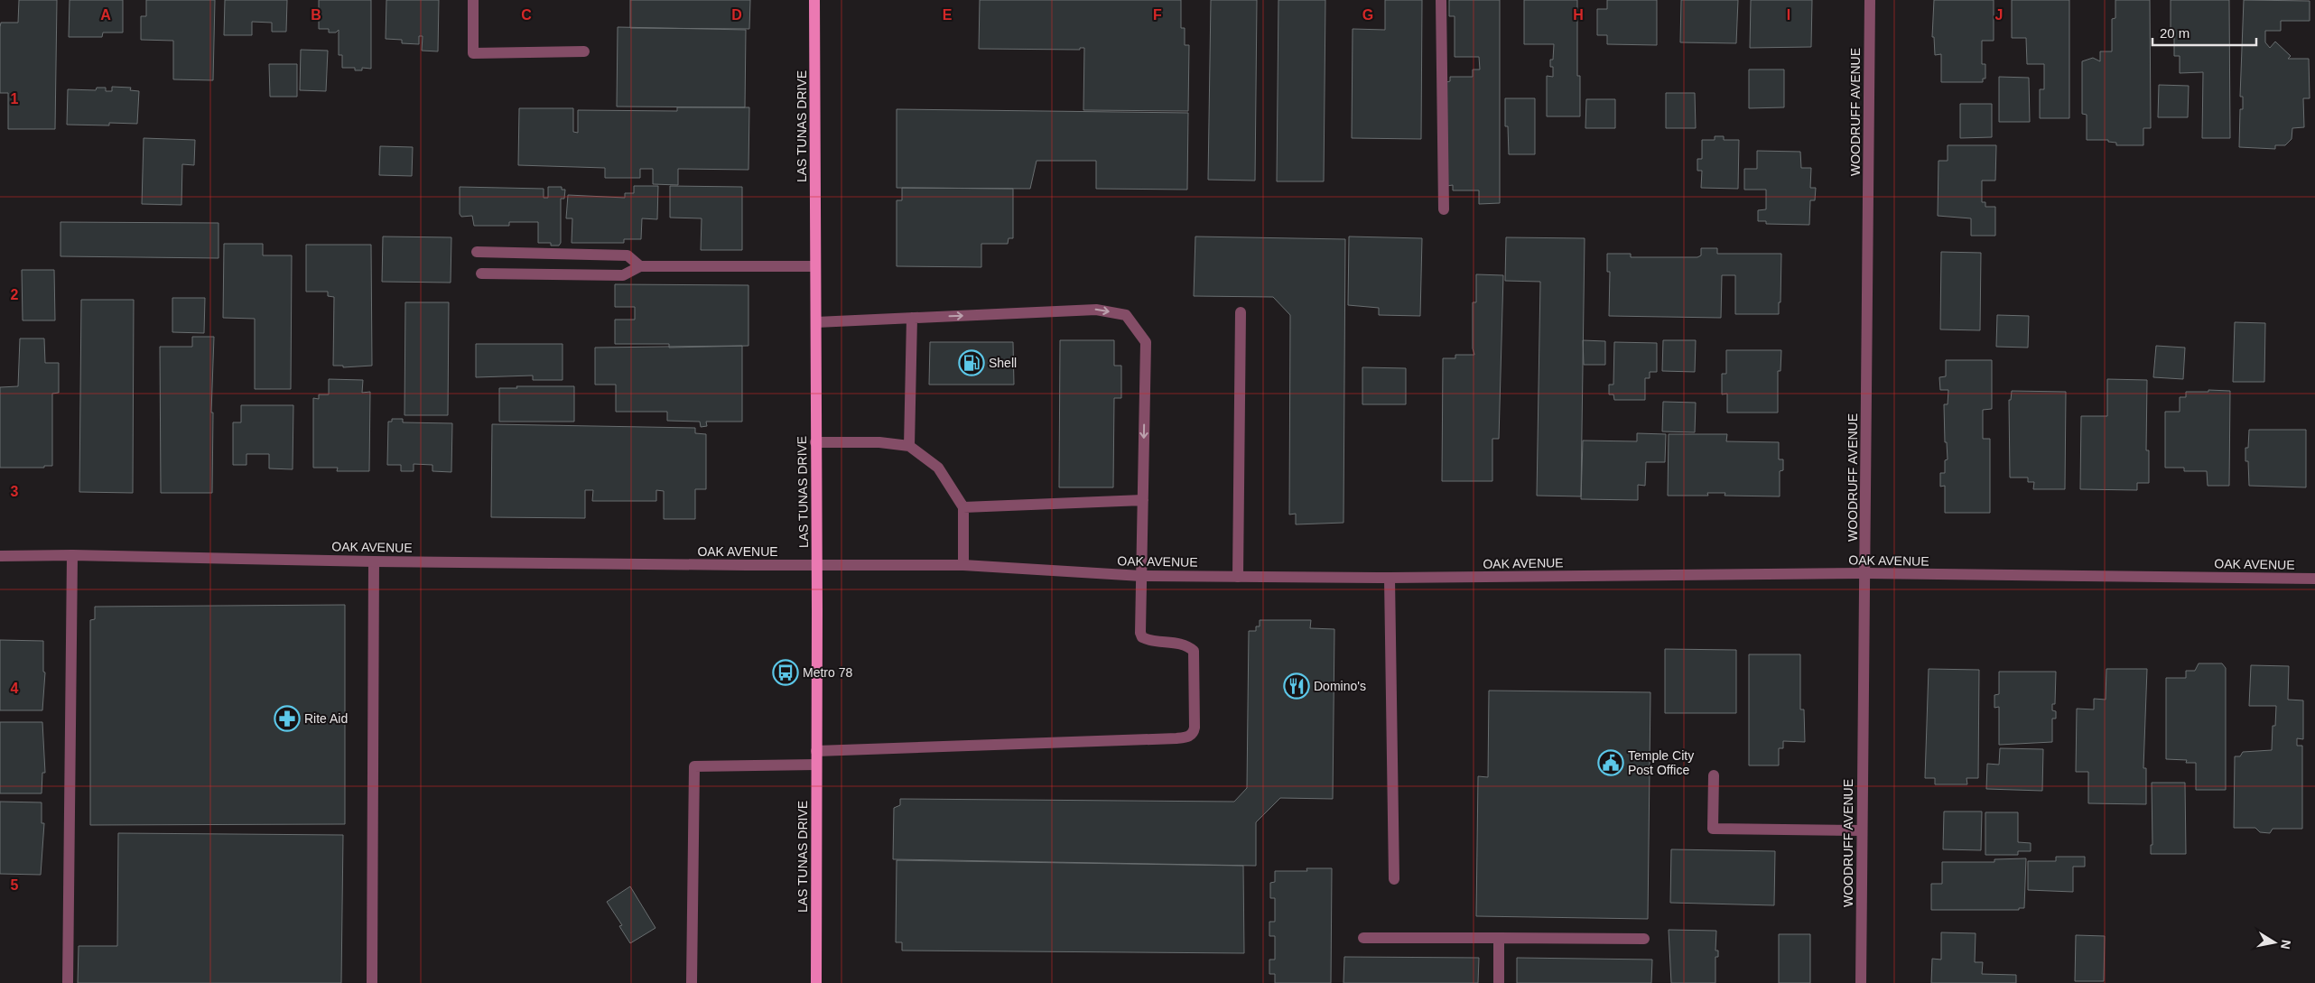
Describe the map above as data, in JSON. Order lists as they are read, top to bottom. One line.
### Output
{"streets":{"main road":["LAS TUNAS DRIVE"],"street":["WOODRUFF AVENUE","OAK AVENUE"]},"crossings":[["WOODRUFF AVENUE","OAK AVENUE"],["LAS TUNAS DRIVE","OAK AVENUE"]],"places":{"fuel station":["Shell"],"bus stop":["Metro 78"],"restaurant":["Domino's"],"pharmacy":["Rite Aid"],"public building":["Temple City Post Office"]},"scale_bar":"20 m","north":"right","grid":{"columns":["A","B","C","D","E","F","G","H","I","J"],"rows":["1","2","3","4","5"]}}
